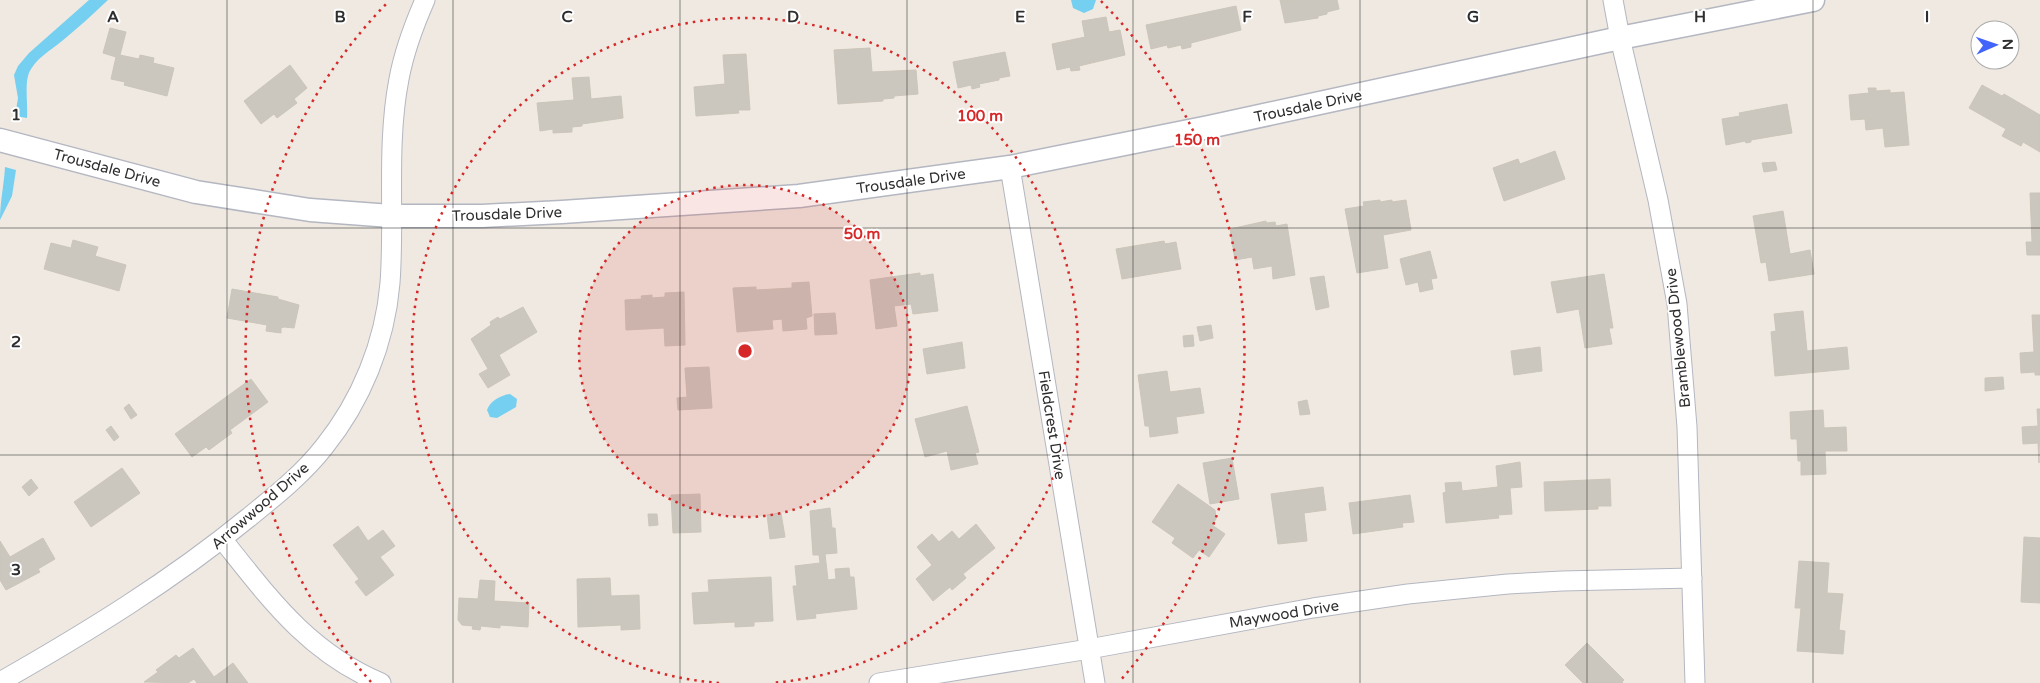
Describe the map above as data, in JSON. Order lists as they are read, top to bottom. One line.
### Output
{"streets":{"street":["Trousdale Drive","Bramblewood Drive","Fieldcrest Drive","Arrowwood Drive","Maywood Drive"]},"crossings":[["Trousdale Drive","Bramblewood Drive"],["Trousdale Drive","Fieldcrest Drive"],["Trousdale Drive","Arrowwood Drive"],["Bramblewood Drive","Maywood Drive"],["Fieldcrest Drive","Maywood Drive"]],"north":"right","grid":{"columns":["A","B","C","D","E","F","G","H","I"],"rows":["1","2","3"]},"rings":["100 m","150 m","50 m"]}
